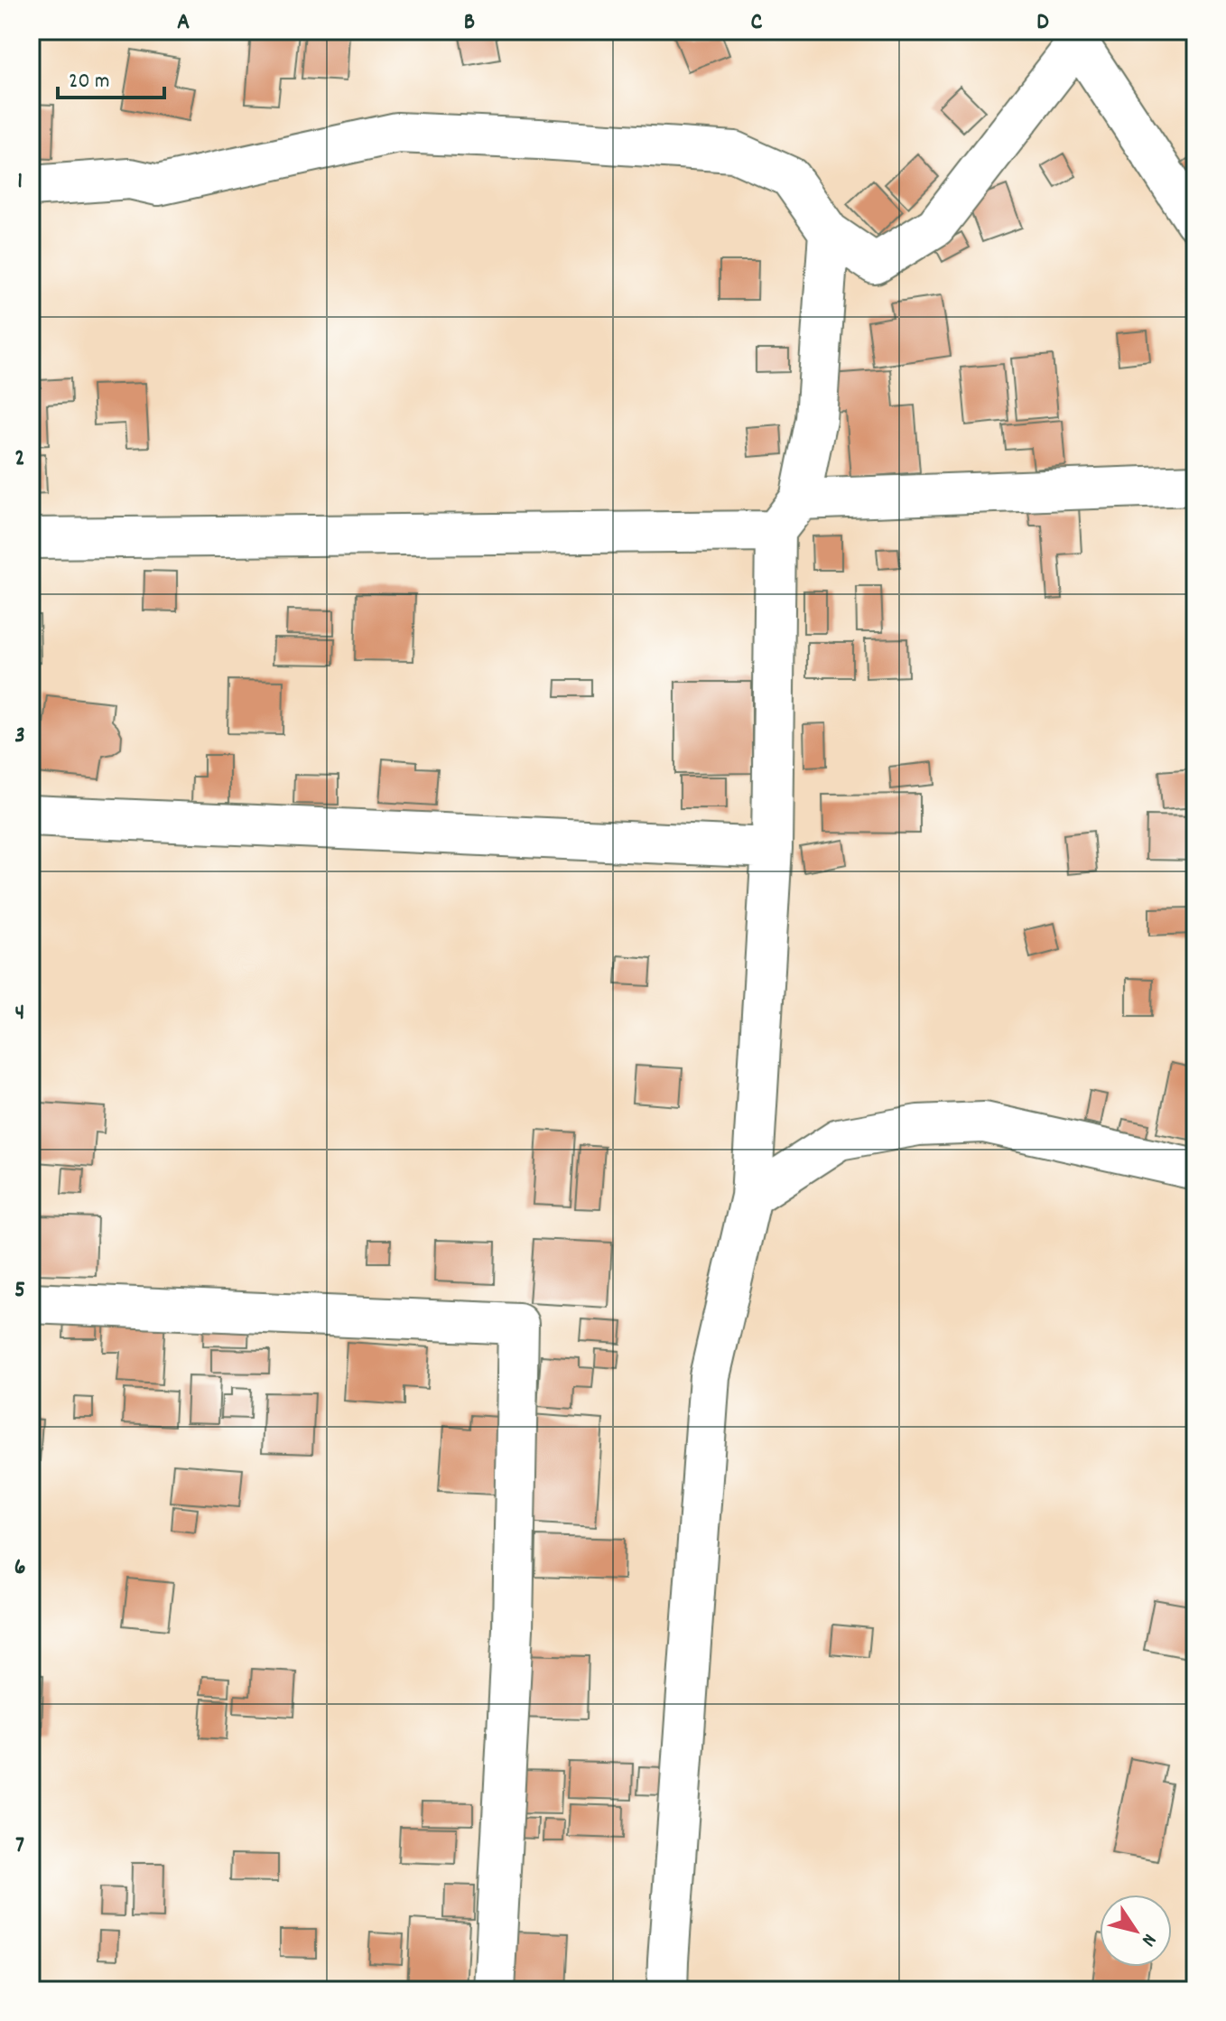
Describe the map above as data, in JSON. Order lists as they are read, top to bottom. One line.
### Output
{"scale_bar":"20 m","north":"bottom right","grid":{"columns":["A","B","C","D"],"rows":["1","2","3","4","5","6","7"]}}
